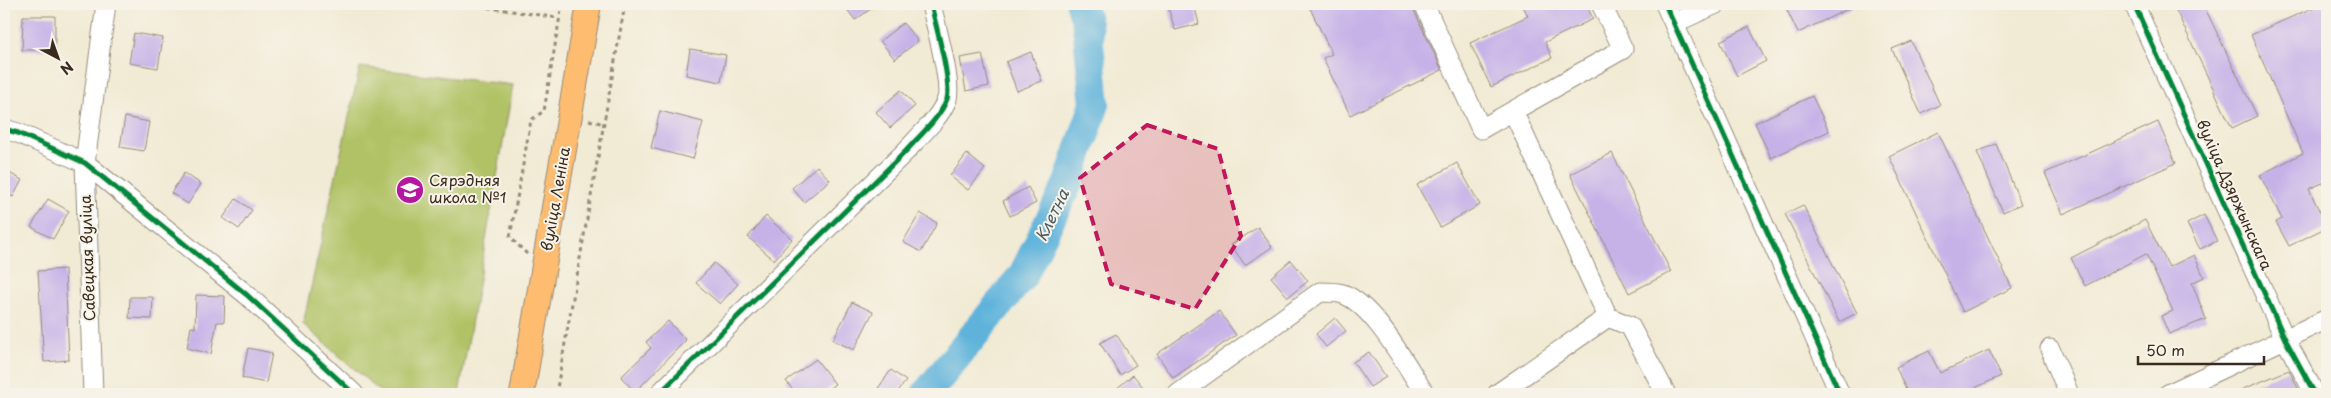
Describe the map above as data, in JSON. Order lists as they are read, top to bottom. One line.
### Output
{"streets":{"main road":["вуліца Леніна"],"street":["вуліца Дзяржынскага","Савецкая вуліца"]},"water":["Клетна"],"places":{"school or university":["Сярэдняя школа №1"]},"scale_bar":"50 m","north":"bottom right"}
